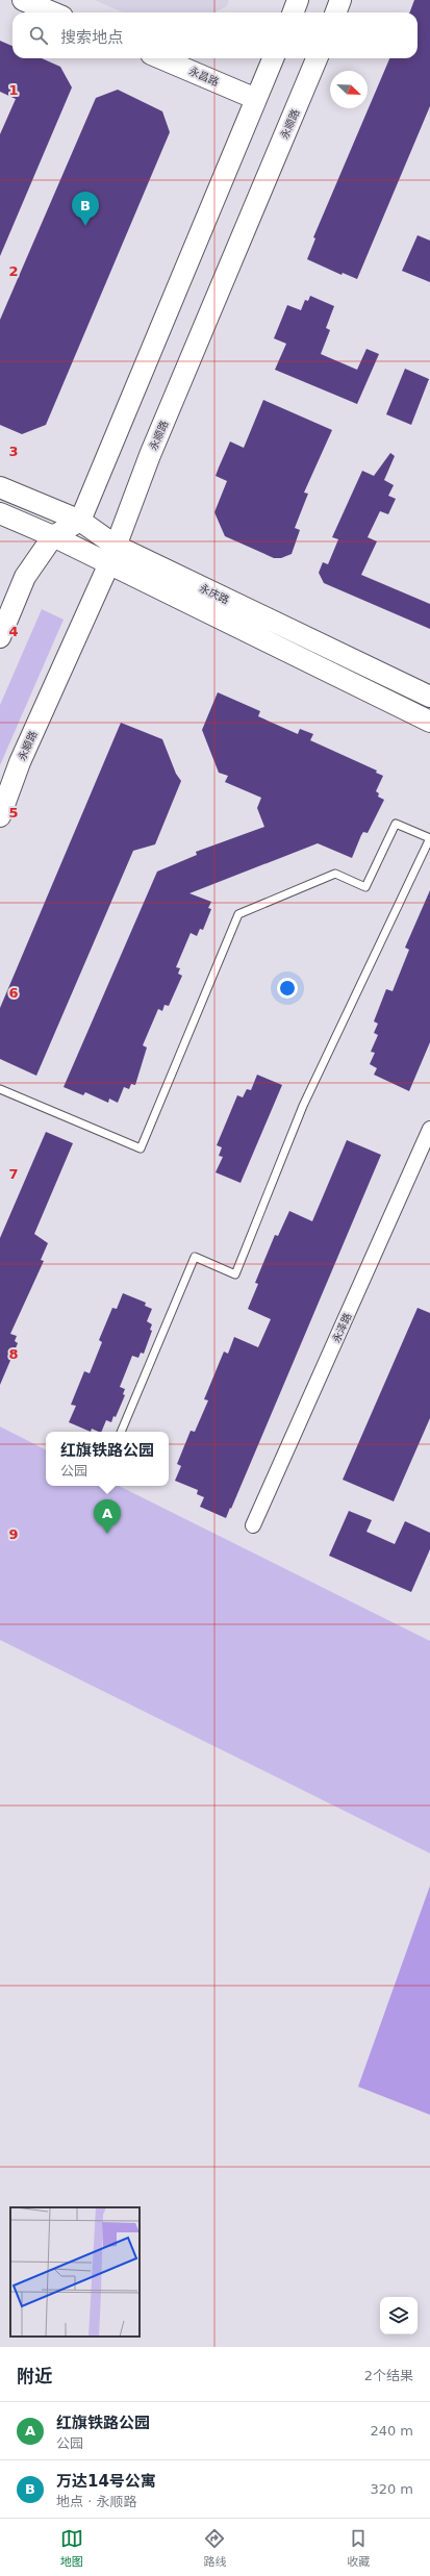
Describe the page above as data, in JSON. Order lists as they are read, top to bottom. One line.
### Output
{"streets":{"main road":["永昌路","永顺路","永庆路"],"street":["永泽路"]},"crossings":[["永顺路","永庆路"]],"north":"bottom right","page":{"search":"搜索地点","pins":["B","A"],"popup":["红旗铁路公园","公园"],"heading":["附近","2个结果"],"list":[{"mark":"A","name":"红旗铁路公园","note":"公园","value":"240 m"},{"mark":"B","name":"万达14号公寓","note":"地点 · 永顺路","value":"320 m"}],"nav":["地图","路线","收藏"]},"grid":{"rows":["1","2","3","4","5","6","7","8","9"]}}
